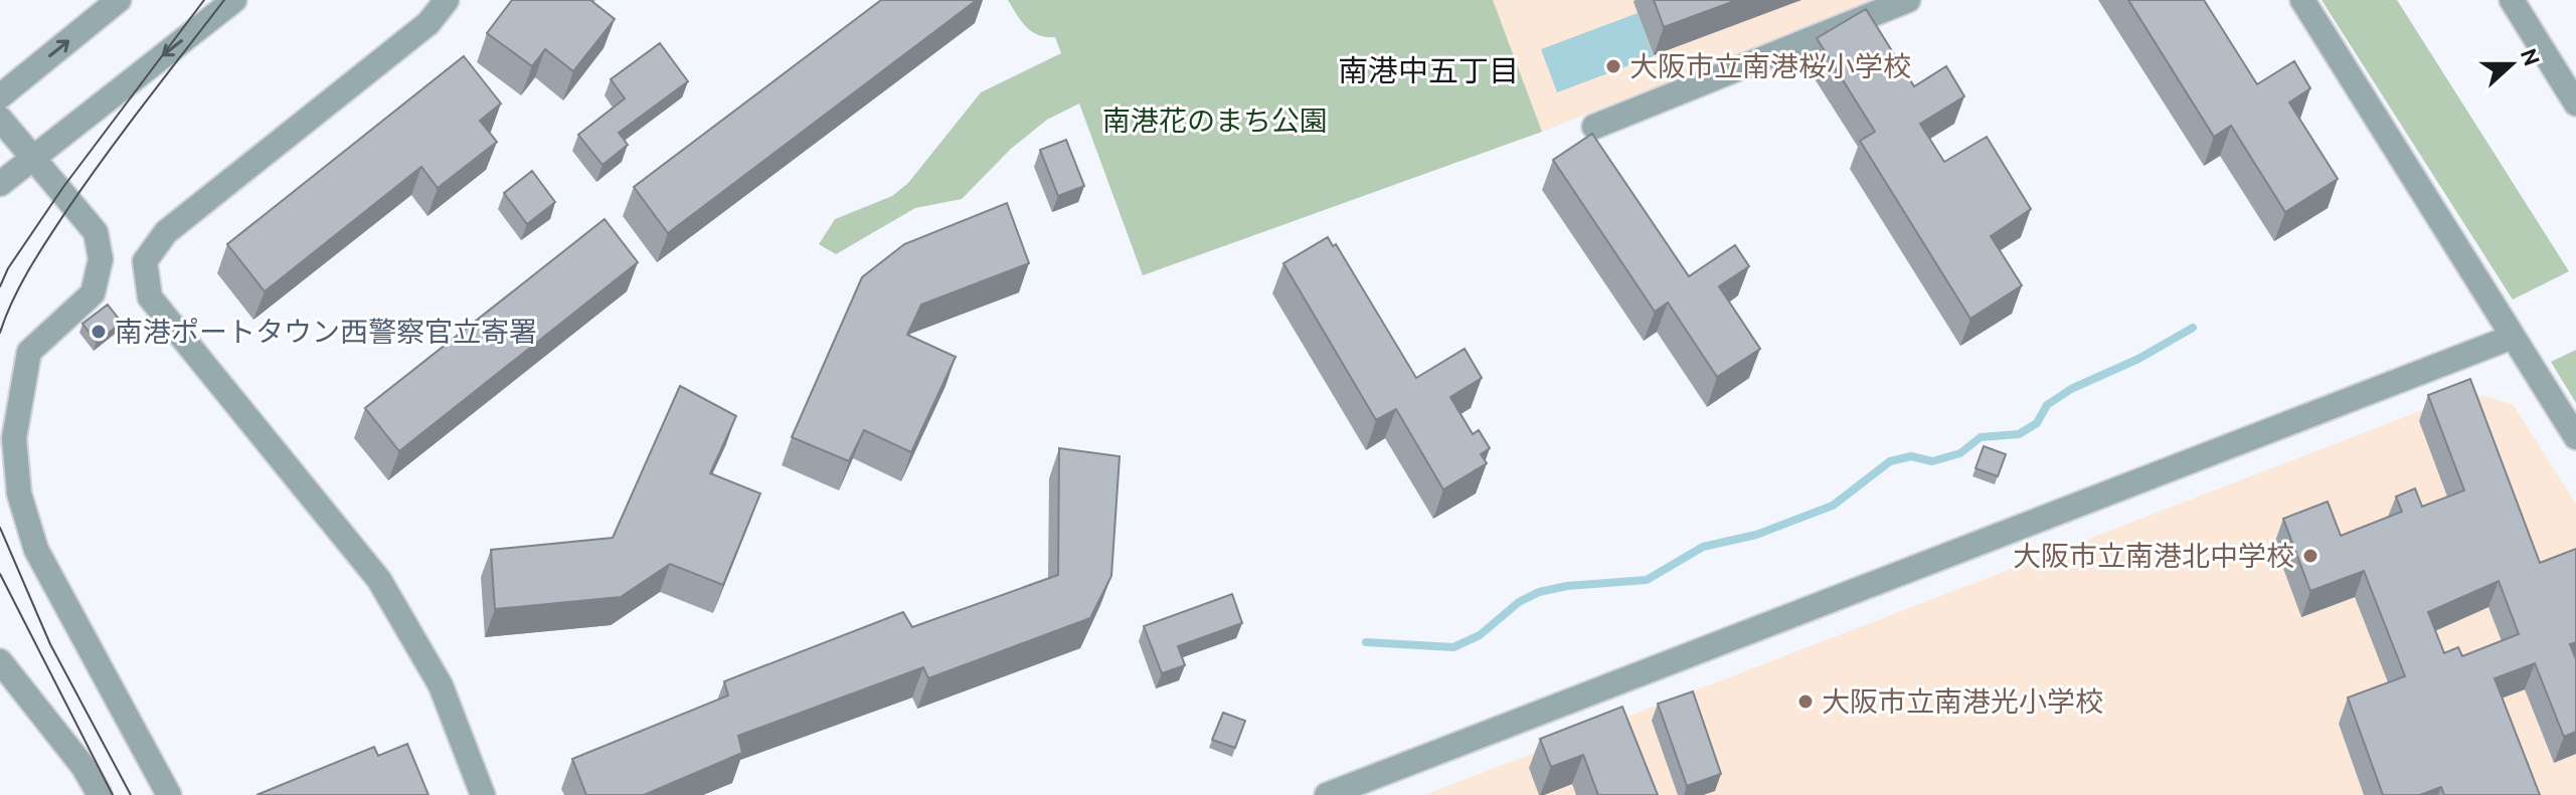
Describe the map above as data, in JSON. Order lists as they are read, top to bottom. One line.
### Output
{"districts":["南港中五丁目"],"parks":["南港花のまち公園"],"places":["大阪市立南港桜小学校","南港ポートタウン西警察官立寄署","大阪市立南港北中学校","大阪市立南港光小学校"],"north":"right"}
